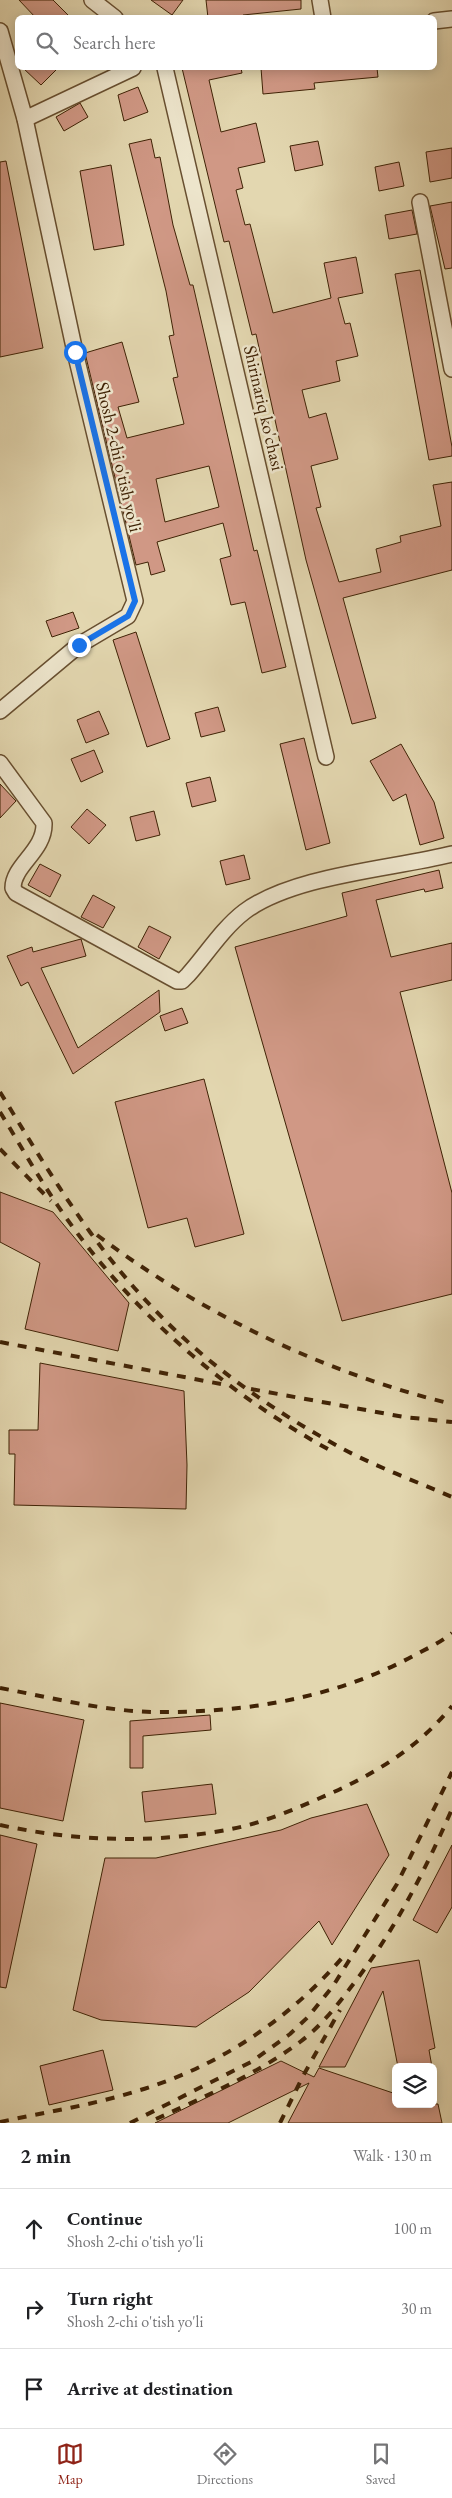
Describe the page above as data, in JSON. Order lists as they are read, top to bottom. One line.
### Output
{"streets":{"street":["Shirinariq ko'chasi","Shosh 2-chi o'tish yo'li"]},"page":{"search":"Search here","heading":["2 min","Walk · 130 m"],"list":[["Continue","Shosh 2-chi o'tish yo'li","100 m"],["Turn right","Shosh 2-chi o'tish yo'li","30 m"],"Arrive at destination"],"nav":["Map","Directions","Saved"]}}
